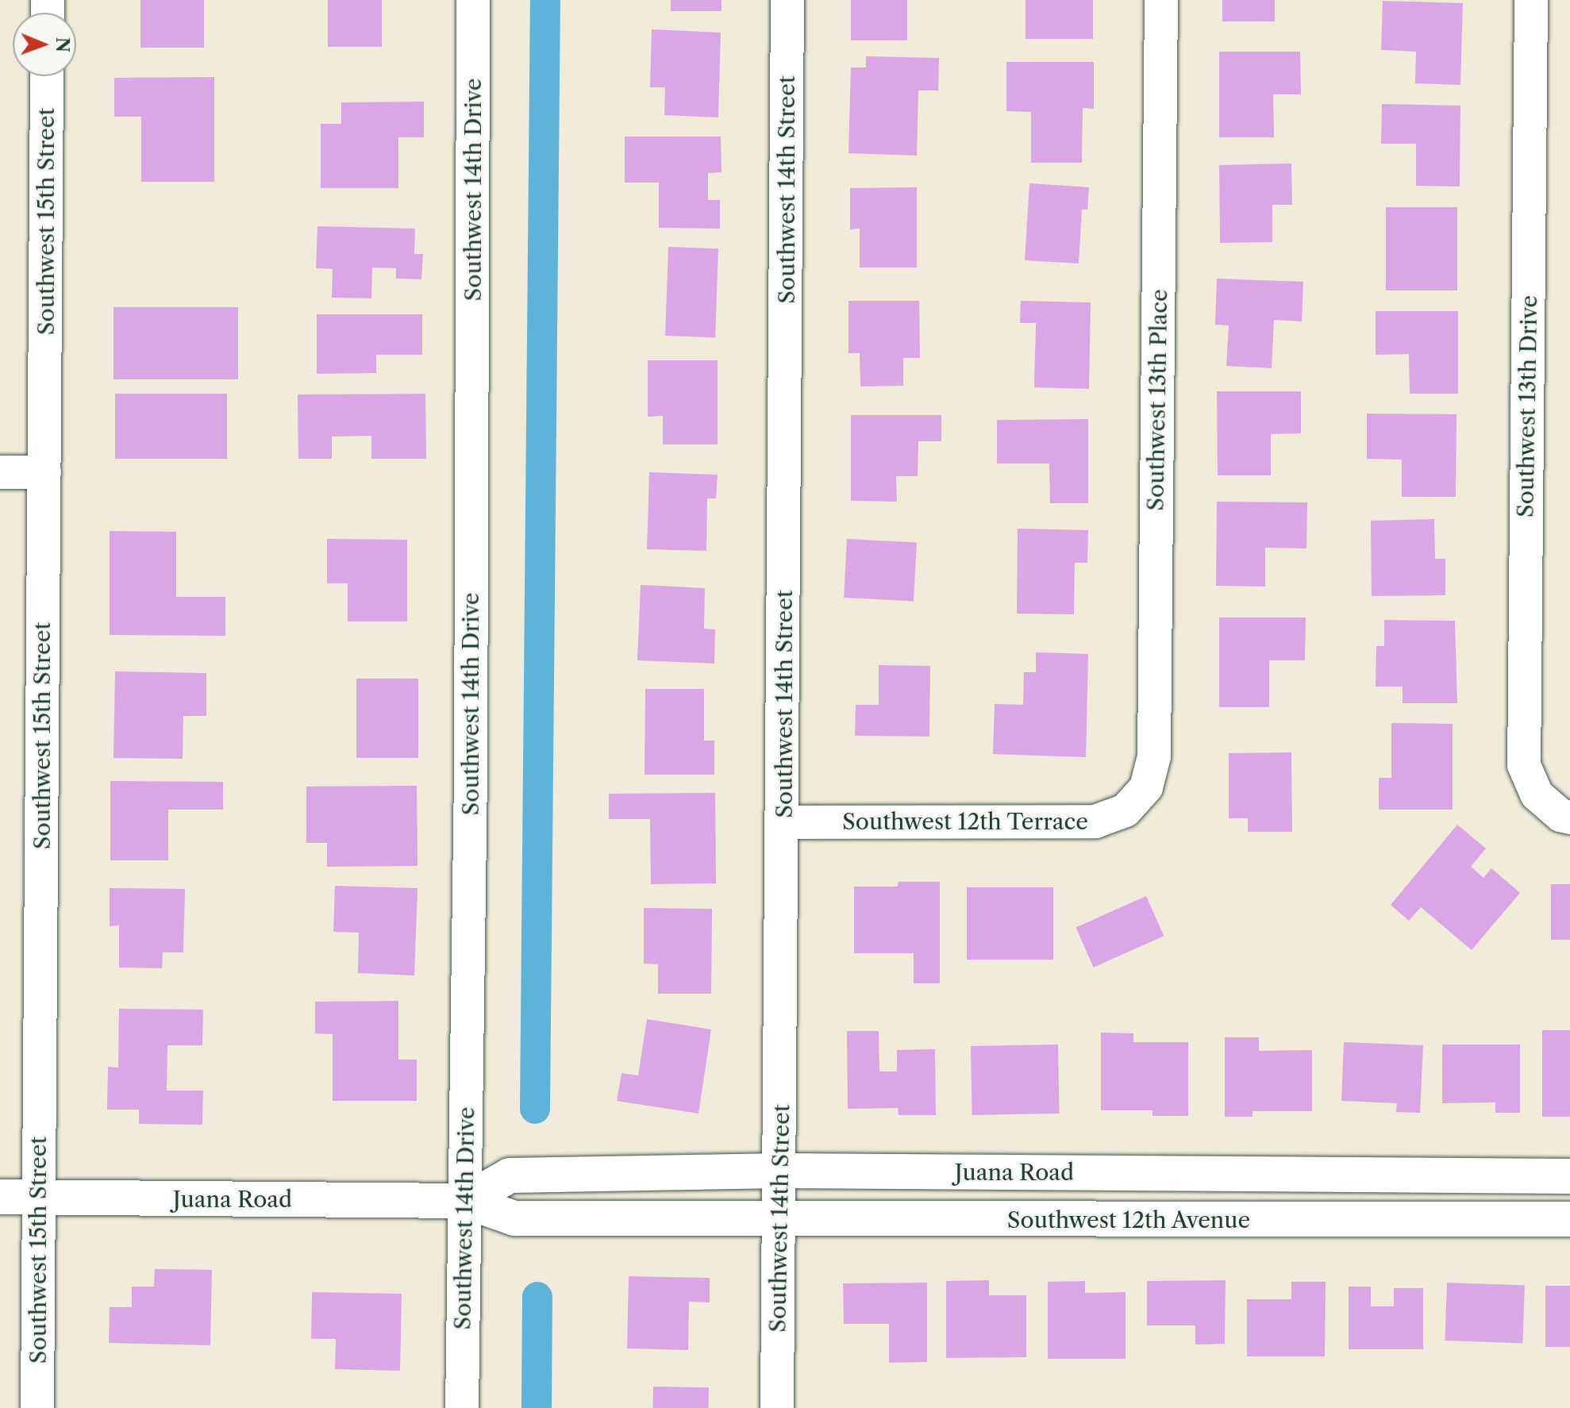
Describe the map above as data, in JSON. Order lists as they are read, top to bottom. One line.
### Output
{"streets":{"street":["Southwest 14th Drive","Southwest 14th Street","Southwest 15th Street","Southwest 13th Place","Southwest 13th Drive","Southwest 12th Terrace","Juana Road","Southwest 12th Avenue"]},"crossings":[["Southwest 14th Drive","Juana Road"],["Southwest 14th Street","Southwest 12th Terrace"],["Southwest 14th Street","Juana Road"],["Southwest 14th Street","Southwest 12th Avenue"],["Southwest 15th Street","Juana Road"],["Southwest 13th Place","Southwest 12th Terrace"],["Juana Road","Southwest 12th Avenue"]],"north":"right"}
